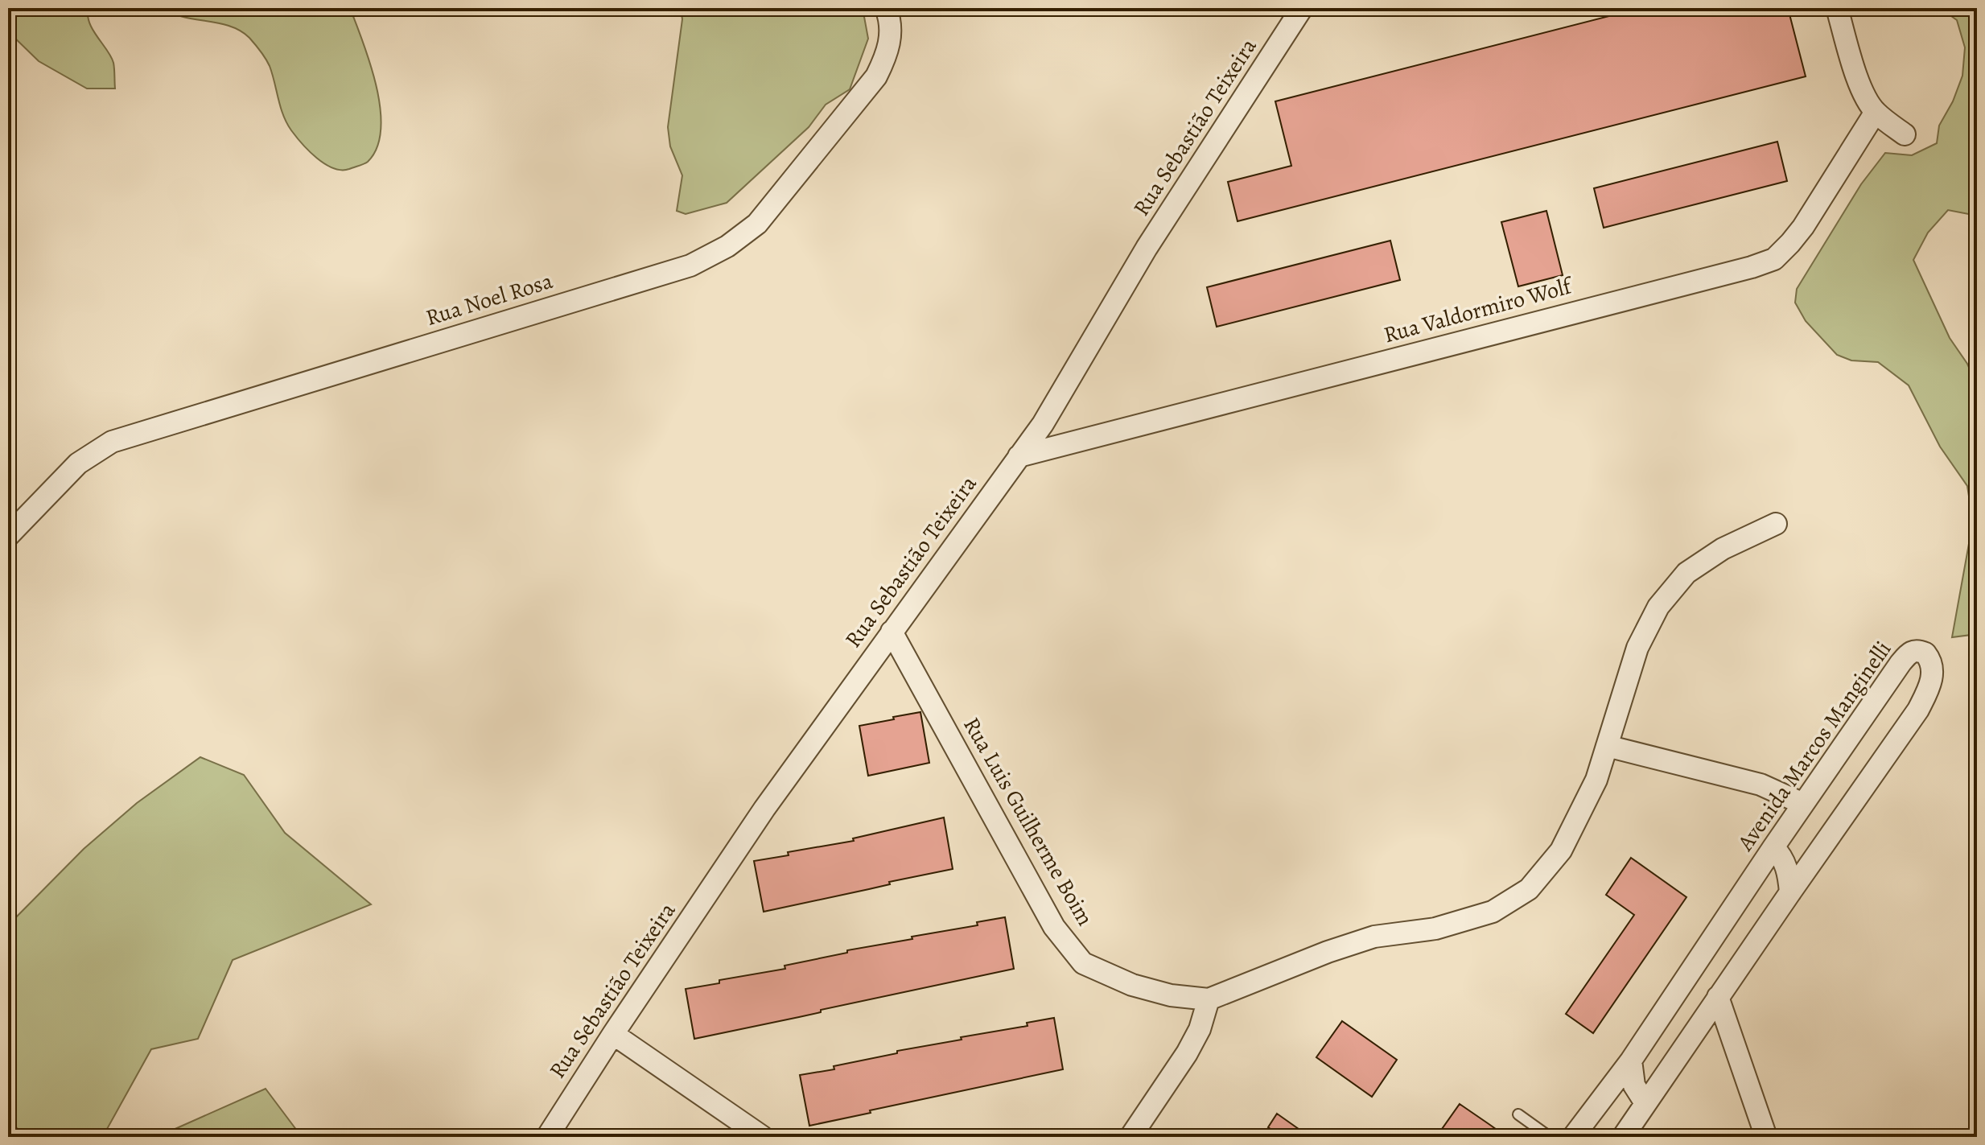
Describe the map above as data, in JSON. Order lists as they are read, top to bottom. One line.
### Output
{"streets":{"street":["Rua Sebastião Teixeira","Rua Noel Rosa","Rua Valdormiro Wolf","Avenida Marcos Manginelli","Rua Luis Guilherme Boim"]},"crossings":[["Rua Sebastião Teixeira","Rua Valdormiro Wolf"],["Rua Sebastião Teixeira","Rua Luis Guilherme Boim"]]}
